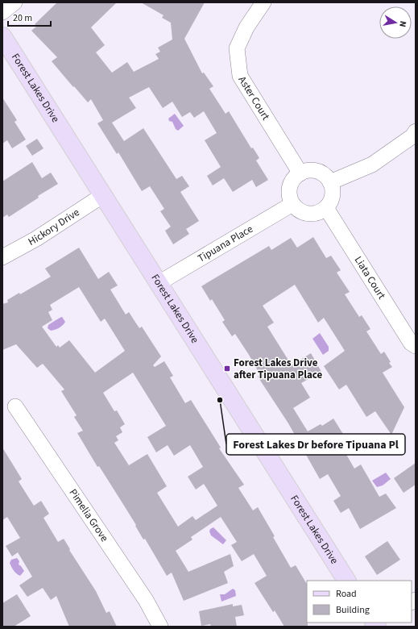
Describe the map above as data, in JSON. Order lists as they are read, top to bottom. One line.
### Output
{"streets":{"main road":["Forest Lakes Drive"],"street":["Aster Court","Hickory Drive","Tipuana Place","Liata Court","Pimelia Grove"]},"crossings":[["Forest Lakes Drive","Hickory Drive"],["Forest Lakes Drive","Tipuana Place"],["Aster Court","Tipuana Place"],["Aster Court","Liata Court"],["Tipuana Place","Liata Court"]],"places":{"transit":["Forest Lakes Drive after Tipuana Place"],"other":["Forest Lakes Dr before Tipuana Pl"]},"legend":["Road","Building"],"scale_bar":"20 m","north":"right"}
